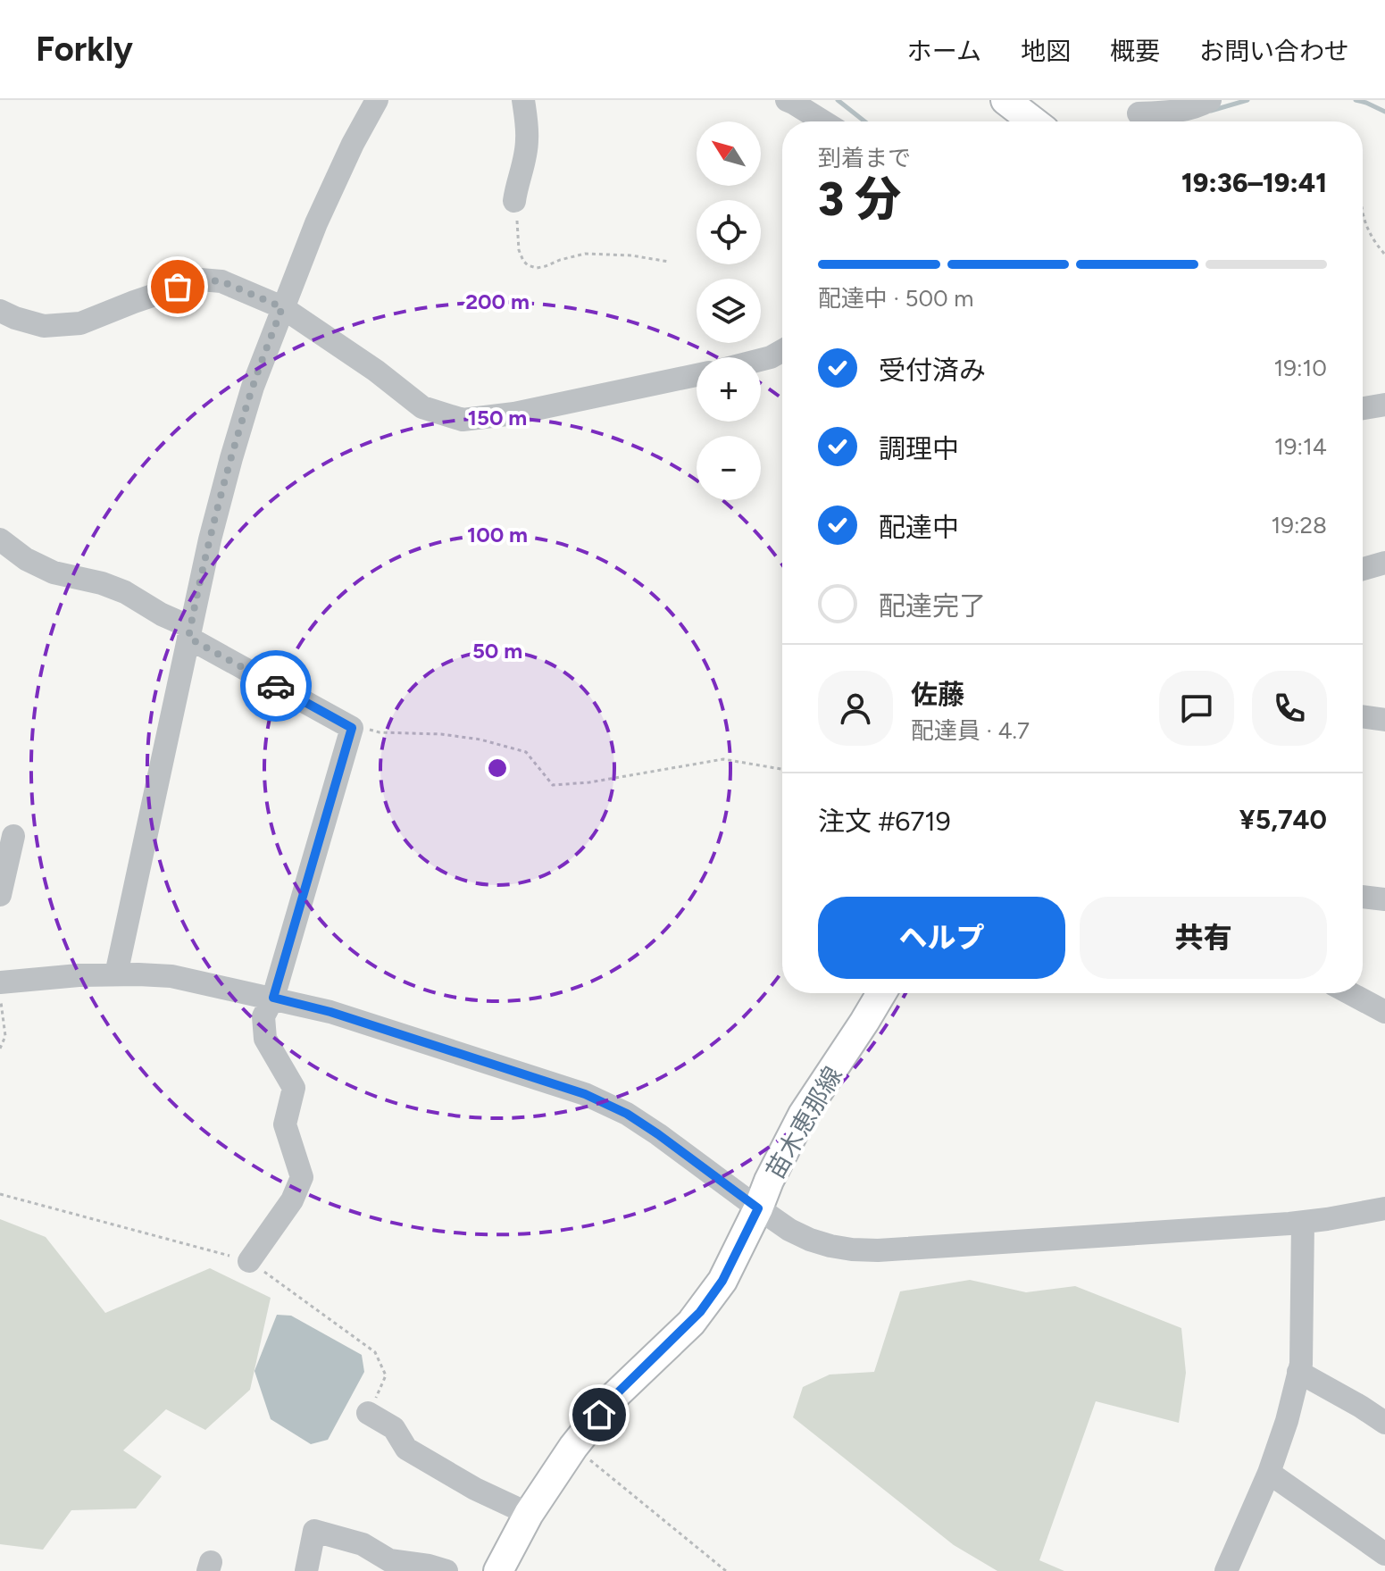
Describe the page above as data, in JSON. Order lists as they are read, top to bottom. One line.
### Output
{"streets":{"main road":["苗木恵那線"]},"north":"top left","page":{"header":"Forkly","nav":["ホーム","地図","概要","お問い合わせ"],"map_buttons":["+","−"],"heading":["3 分","到着まで","19:36–19:41"],"panel":["佐藤","配達員 · 4.7","注文 #6719","¥5,740"],"bar":"配達中 · 500 m","list":[["受付済み","19:10"],["調理中","19:14"],["配達中","19:28"],"配達完了"],"buttons":["ヘルプ","共有"]},"rings":["200 m","150 m","100 m","50 m"]}
